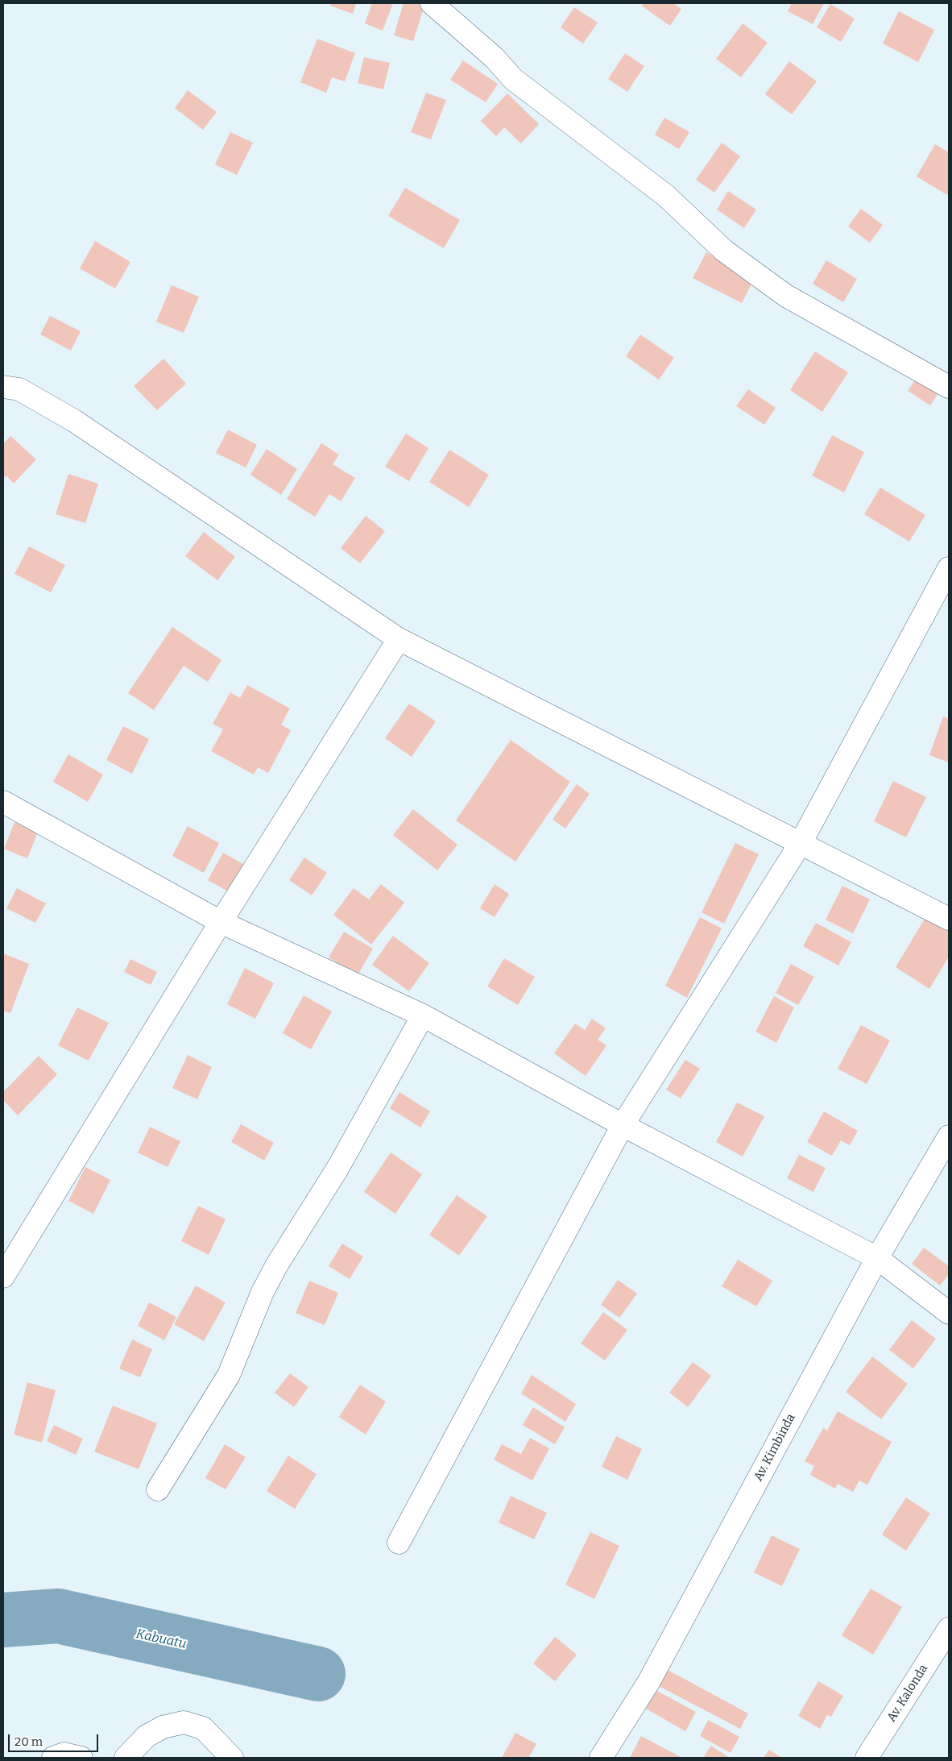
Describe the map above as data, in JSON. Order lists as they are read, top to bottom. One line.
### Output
{"streets":{"street":["Av. Kimbinda","Av. Kalonda"]},"water":["Kabuatu"],"scale_bar":"20 m"}
